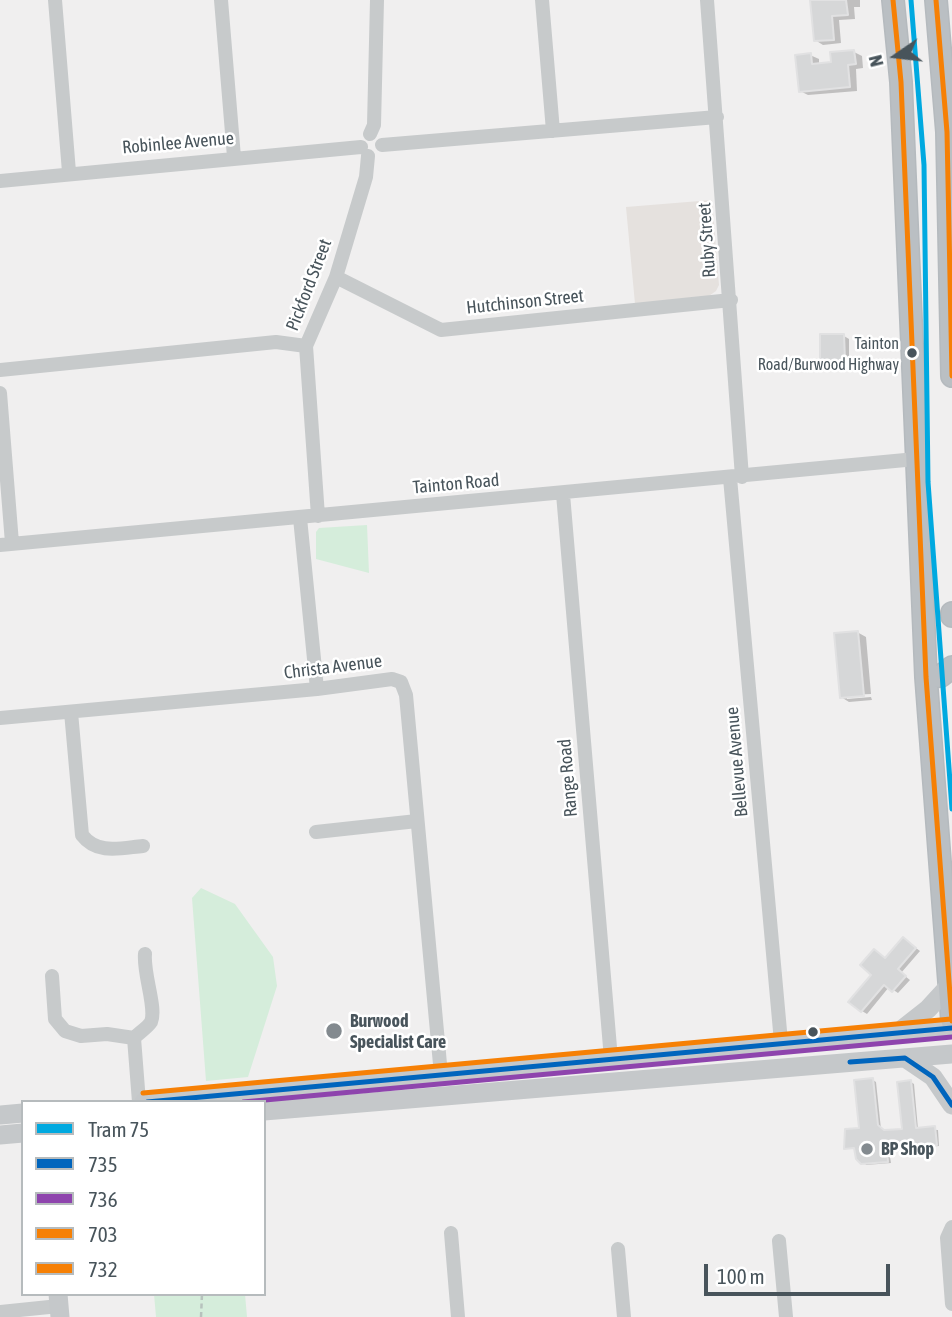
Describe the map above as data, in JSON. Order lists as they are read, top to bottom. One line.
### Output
{"streets":{"street":["Robinlee Avenue","Ruby Street","Pickford Street","Hutchinson Street","Tainton Road","Christa Avenue","Bellevue Avenue","Range Road"]},"crossings":[["Robinlee Avenue","Pickford Street"],["Ruby Street","Hutchinson Street"],["Ruby Street","Tainton Road"],["Ruby Street","Bellevue Avenue"],["Pickford Street","Hutchinson Street"],["Pickford Street","Tainton Road"],["Tainton Road","Bellevue Avenue"],["Tainton Road","Range Road"]],"places":["Tainton Road/Burwood Highway","Burwood Specialist Care","BP Shop"],"lines":["tram line 75","transit line 732","transit line 703","transit line 735","transit line 736"],"legend":["Tram 75","735","736","703","732"],"scale_bar":"100 m","north":"left"}
